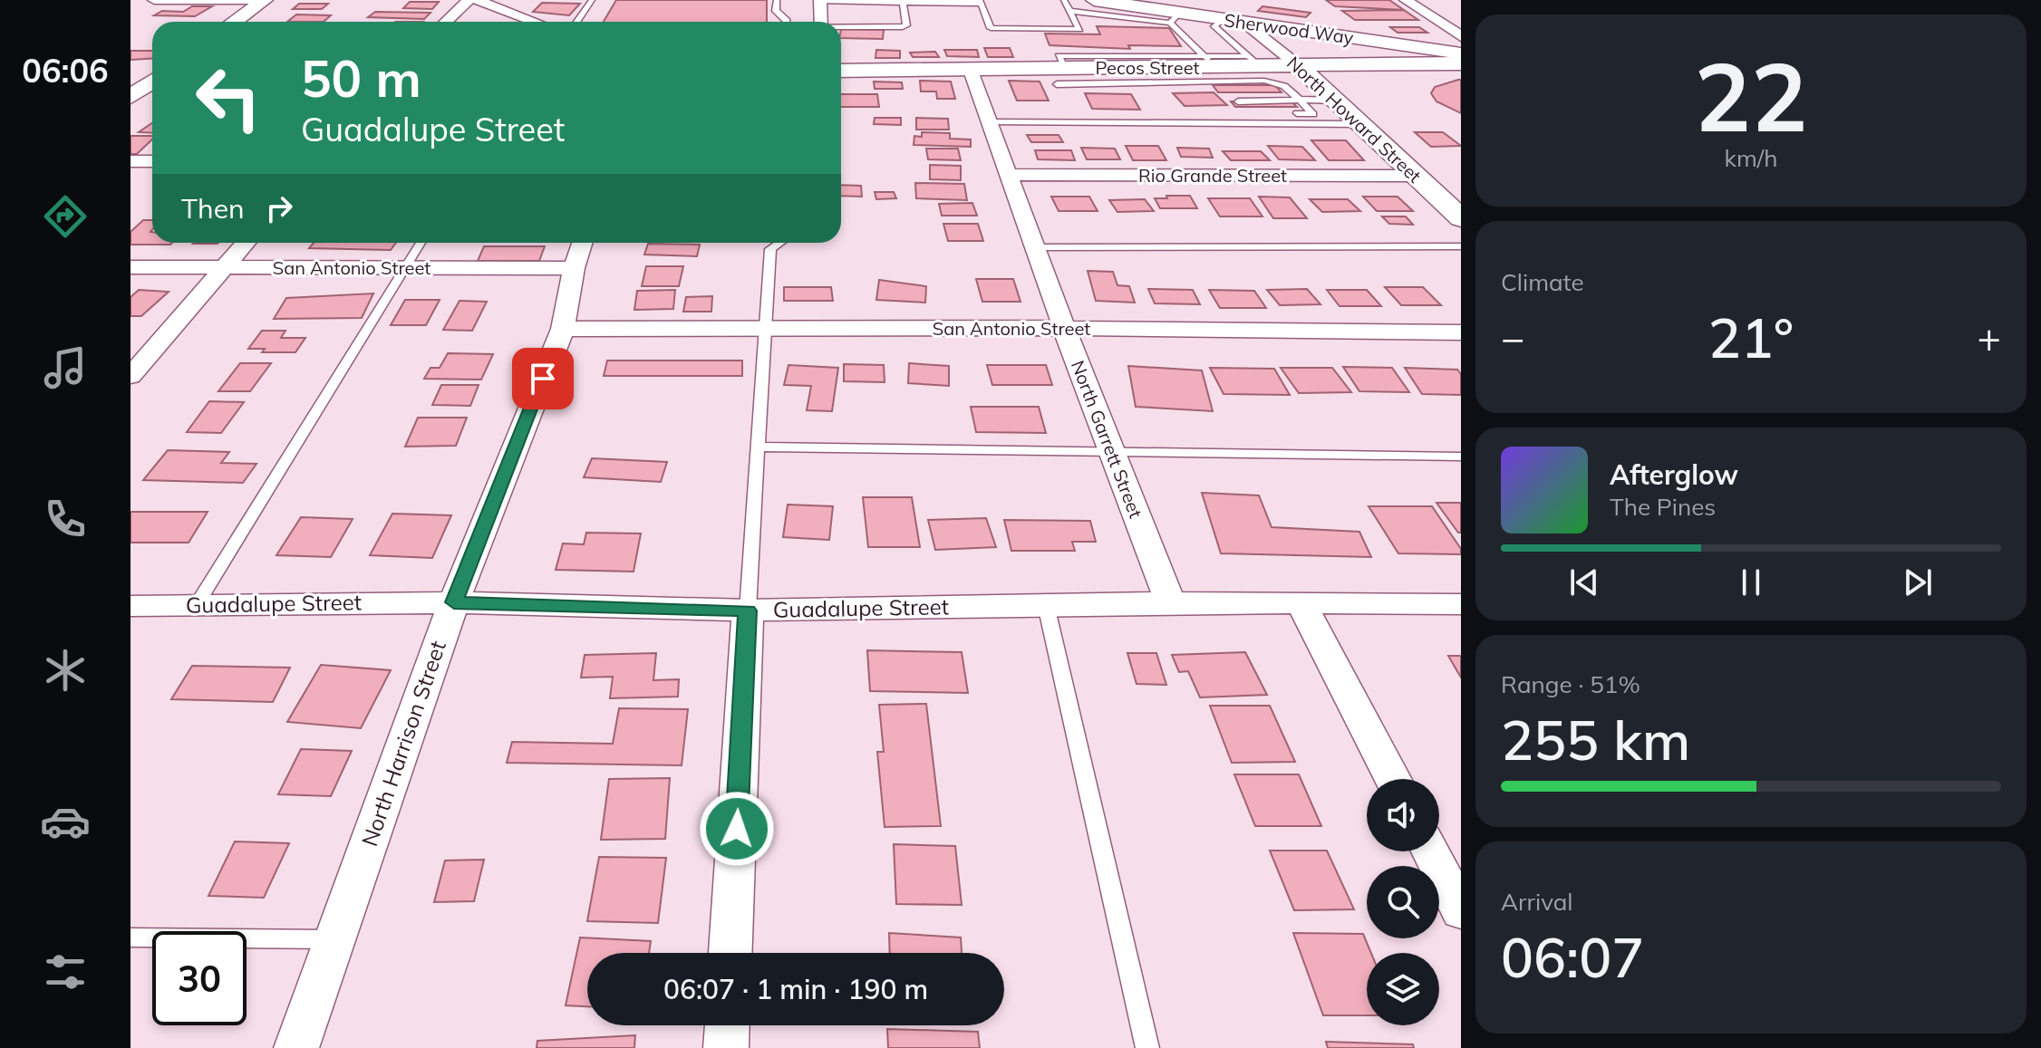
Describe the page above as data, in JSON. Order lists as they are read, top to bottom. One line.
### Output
{"streets":{"street":["Sherwood Way","Pecos Street","North Howard Street","Rio Grande Street","San Antonio Street","North Garrett Street","Guadalupe Street","North Harrison Street"]},"crossings":[["Sherwood Way","North Howard Street"],["Pecos Street","North Howard Street"],["Pecos Street","North Garrett Street"],["North Howard Street","Rio Grande Street"],["Rio Grande Street","North Garrett Street"],["San Antonio Street","North Garrett Street"],["San Antonio Street","North Harrison Street"],["North Garrett Street","Guadalupe Street"],["Guadalupe Street","North Harrison Street"]],"page":{"tabs":"06:06","tile":[["22","km/h"],"Climate",["Range · 51%","255 km"],["Arrival","06:07"]],"turn":["50 m","Guadalupe Street"],"then":"Then","heat":["−","21°","+"],"song":["Afterglow","The Pines"],"limit":"30","trip":"06:07 · 1 min · 190 m"}}
